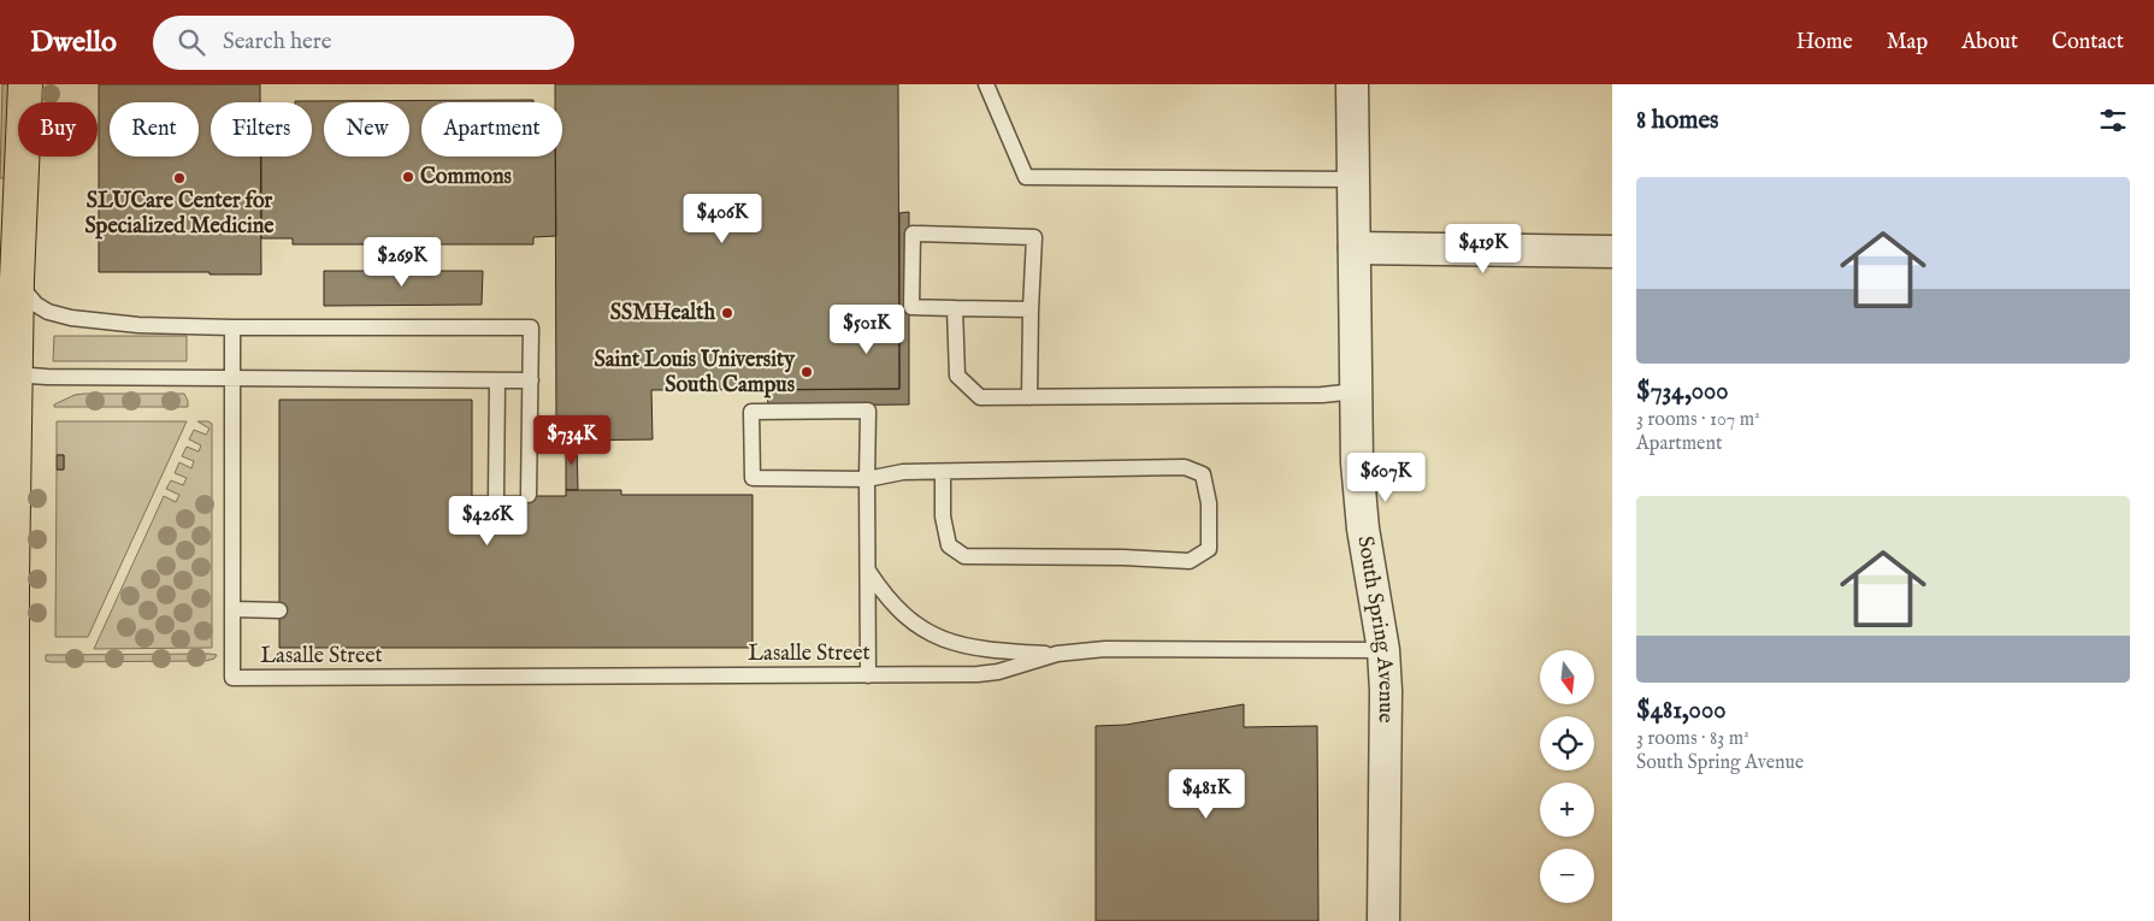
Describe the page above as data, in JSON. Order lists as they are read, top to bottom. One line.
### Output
{"streets":{"street":["South Spring Avenue"],"lane":["Lasalle Street"]},"crossings":[["South Spring Avenue","Lasalle Street"]],"places":["Commons","SLUCare Center for Specialized Medicine","SSMHealth","Saint Louis University South Campus"],"north":"bottom","page":{"header":"Dwello","search":"Search here","nav":["Home","Map","About","Contact"],"heading":"8 homes","chip":["Buy","Rent","Filters","New","Apartment"],"list":[{"name":"$734,000","note":"3 rooms · 107 m² · Apartment"},{"name":"$481,000","note":"3 rooms · 83 m² · South Spring Avenue"}],"price":["$406K","$419K","$269K","$501K","$734K","$607K","$426K","$481K"],"map_buttons":["+","−"]}}
